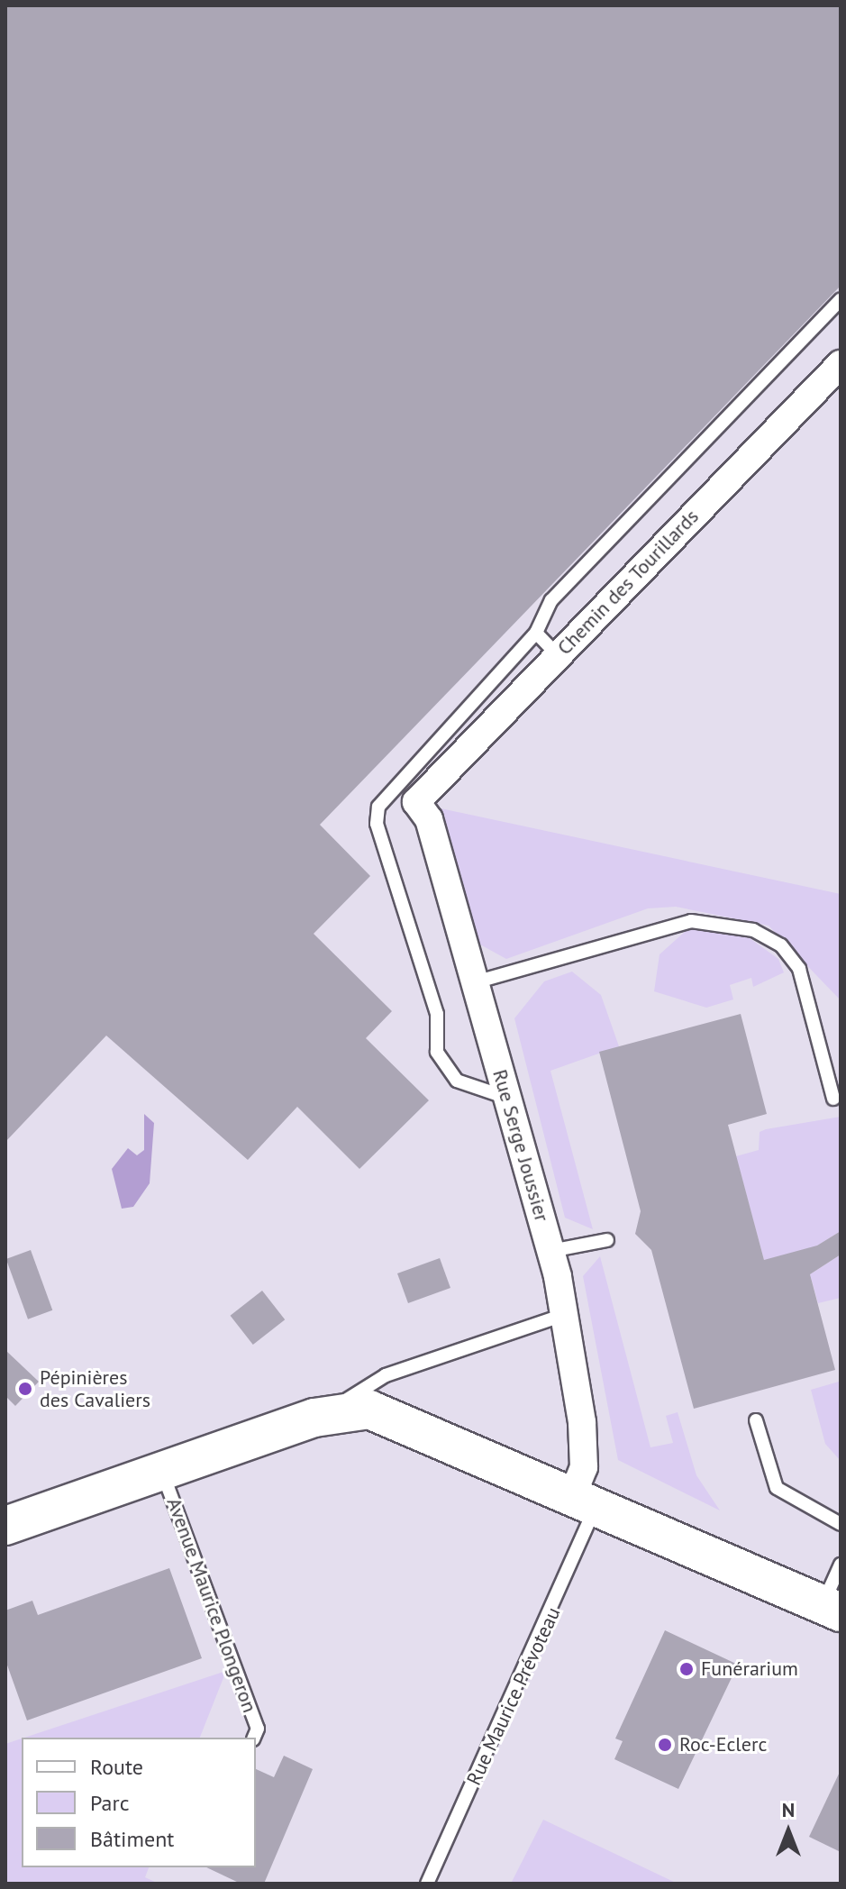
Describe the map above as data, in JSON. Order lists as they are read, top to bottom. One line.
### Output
{"streets":{"street":["Chemin des Tourillards","Rue Serge Joussier"],"lane":["Avenue Maurice Plongeron","Rue Maurice Prévoteau"]},"crossings":[["Chemin des Tourillards","Rue Serge Joussier"],["Rue Serge Joussier","Rue Maurice Prévoteau"]],"places":["Pépinières des Cavaliers","Funérarium","Roc-Eclerc"],"legend":["Route","Parc","Bâtiment"],"north":"top"}
